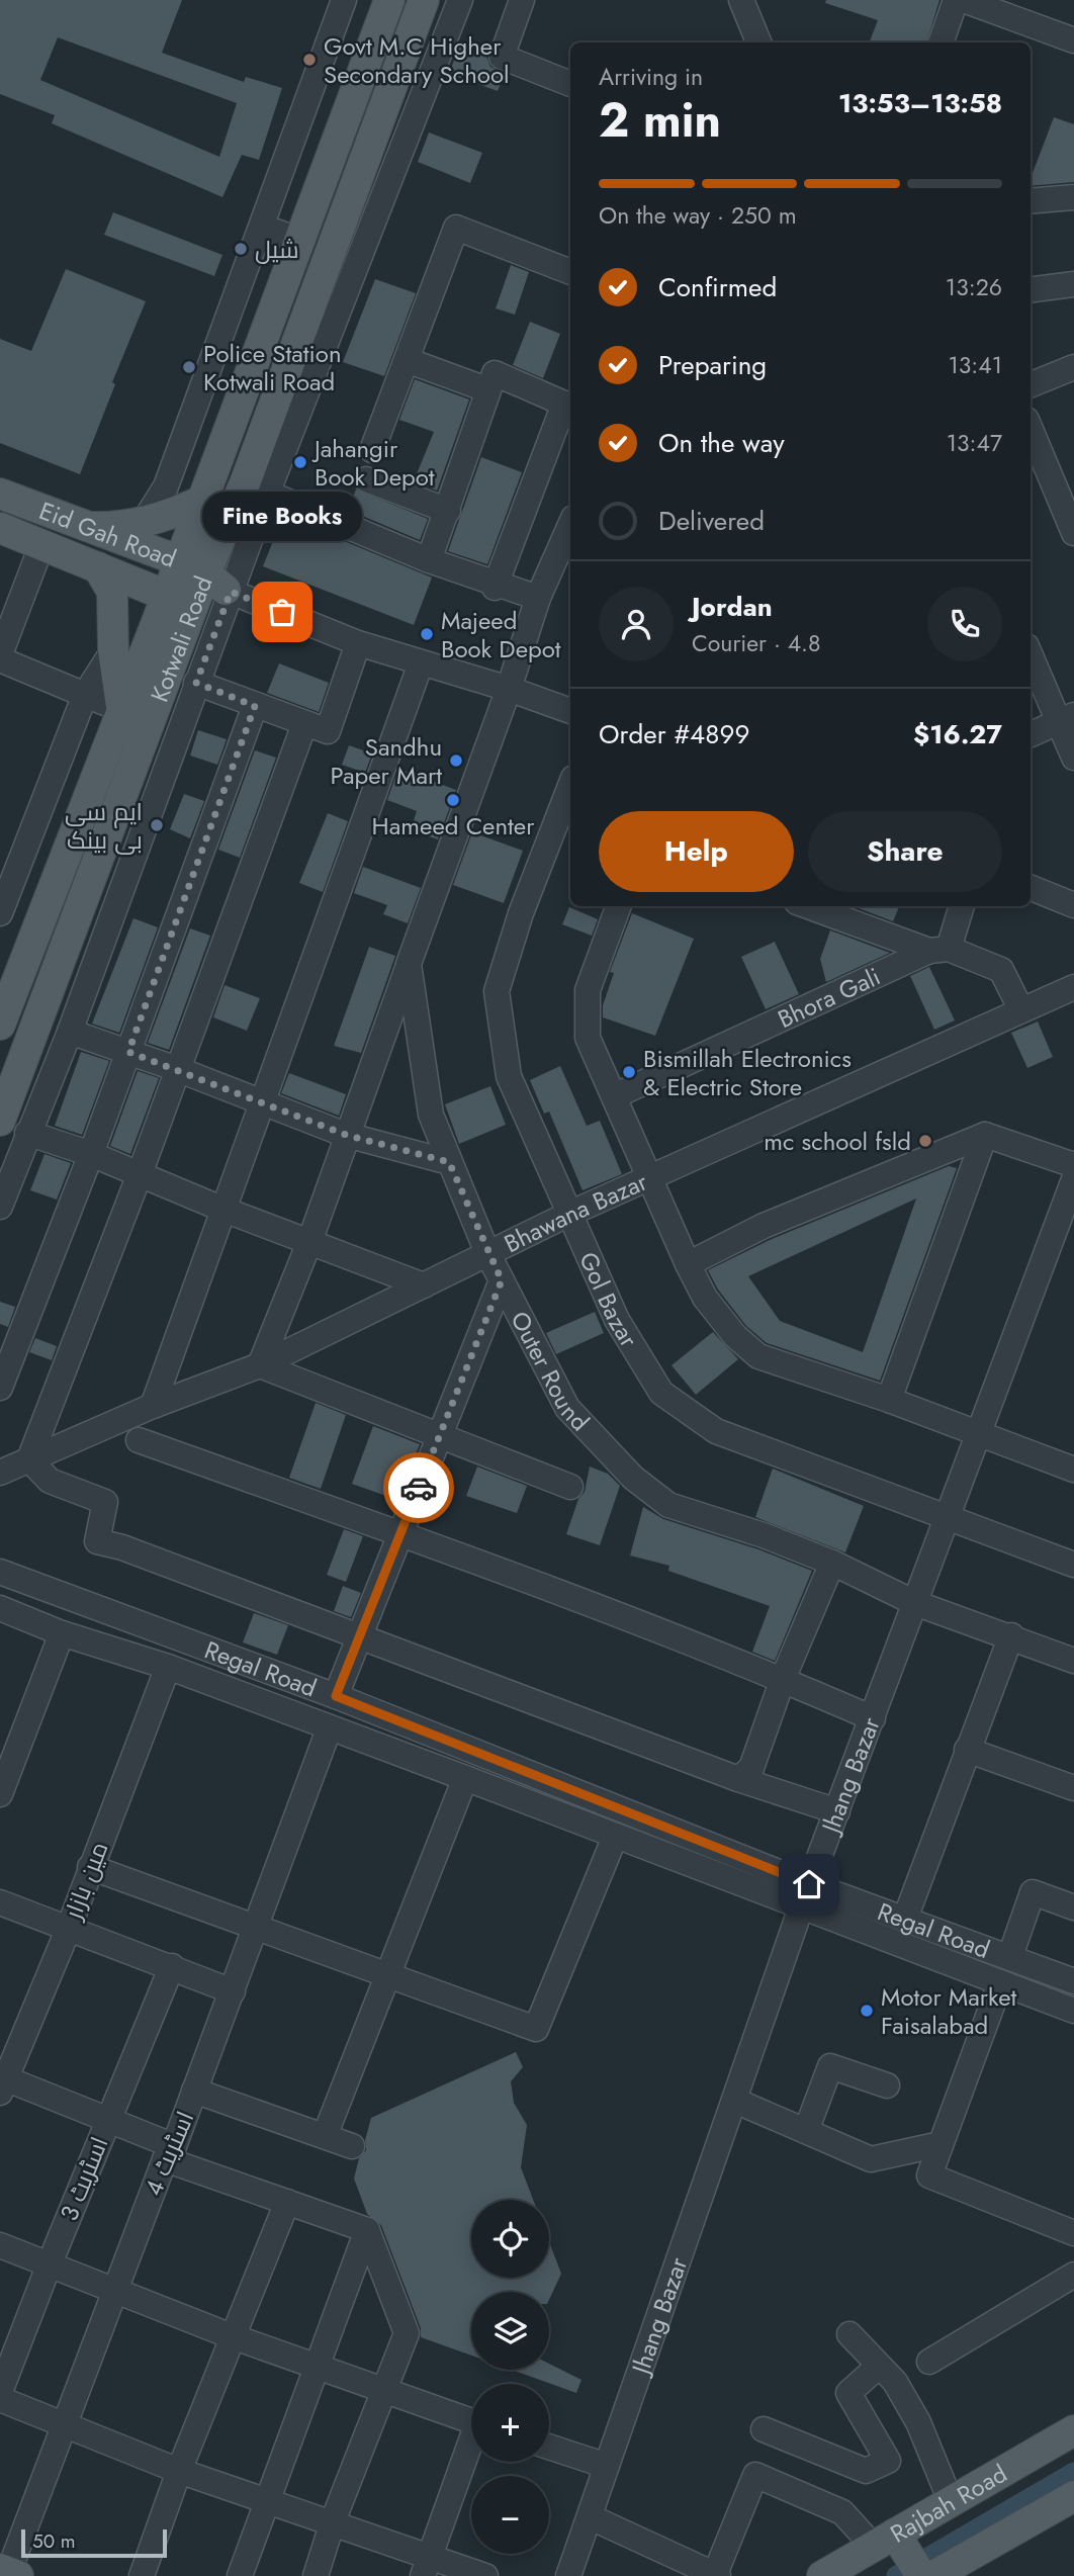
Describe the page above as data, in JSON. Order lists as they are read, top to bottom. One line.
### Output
{"streets":{"main road":["Eid Gah Road","Kotwali Road","Rajbah Road"],"street":["Bhora Gali","Bhawana Bazar","Gol Bazar","Outer Round","Regal Road","Jhang Bazar","مین بازار","اسٹریٹ 4","اسٹریٹ 3"]},"crossings":[["Eid Gah Road","Kotwali Road"],["Bhawana Bazar","Gol Bazar"],["Bhawana Bazar","Outer Round"],["Gol Bazar","Jhang Bazar"],["Outer Round","Jhang Bazar"],["Regal Road","Jhang Bazar"],["Regal Road","مین بازار"],["Regal Road","اسٹریٹ 4"]],"places":["Govt M.C Higher Secondary School","شیل","Police Station Kotwali Road","Jahangir Book Depot","Fine Books","Majeed Book Depot","Sandhu Paper Mart","Hameed Center","ایم سی بی بینک","Bismillah Electronics & Electric Store","mc school fsld","Motor Market Faisalabad"],"scale_bar":"50 m","page":{"heading":["2 min","Arriving in","13:53–13:58"],"panel":["Jordan","Courier · 4.8","Order #4899","$16.27"],"bar":"On the way · 250 m","list":[["Confirmed","13:26"],["Preparing","13:41"],["On the way","13:47"],"Delivered"],"bubble":"Fine Books","buttons":["Help","Share"],"map_buttons":["+","−"],"scale":"50 m"}}
